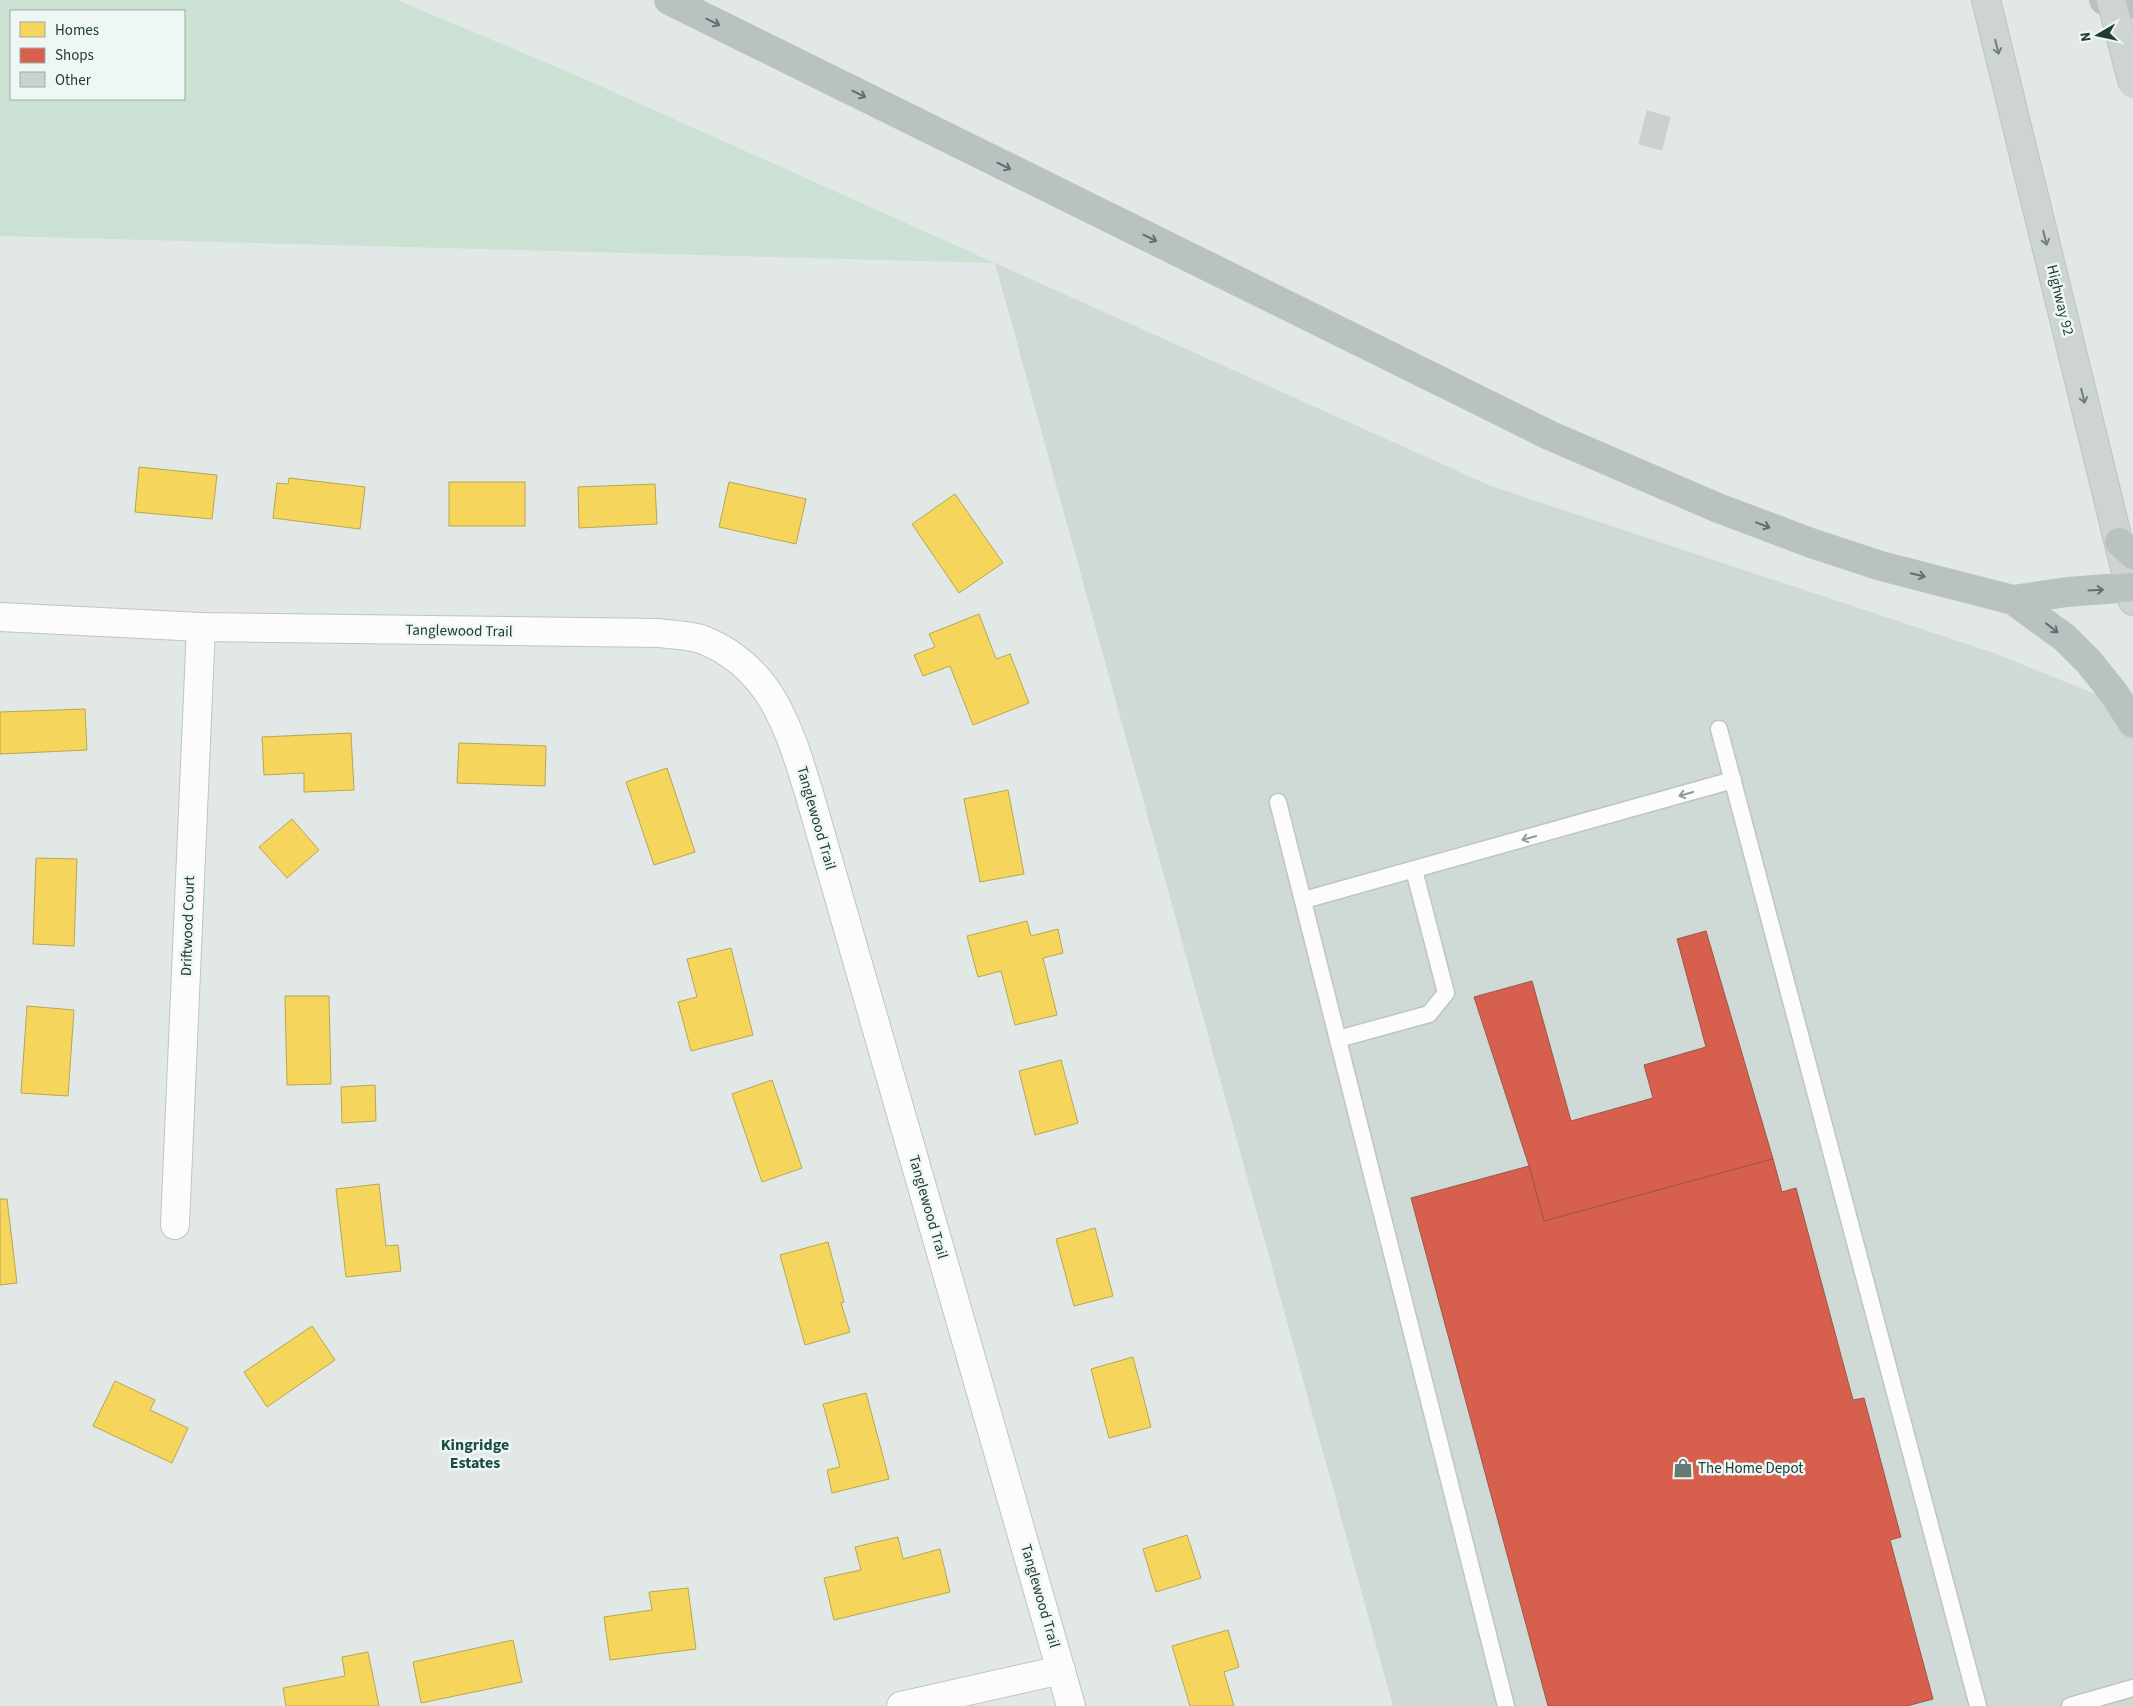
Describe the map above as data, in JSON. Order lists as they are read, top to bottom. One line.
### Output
{"streets":{"main road":["Highway 92"],"street":["Tanglewood Trail","Driftwood Court"]},"crossings":[["Tanglewood Trail","Driftwood Court"]],"one_way":["Highway 92"],"districts":["Kingridge Estates"],"places":{"shop":["The Home Depot"]},"legend":["Homes","Shops","Other"],"north":"left"}
